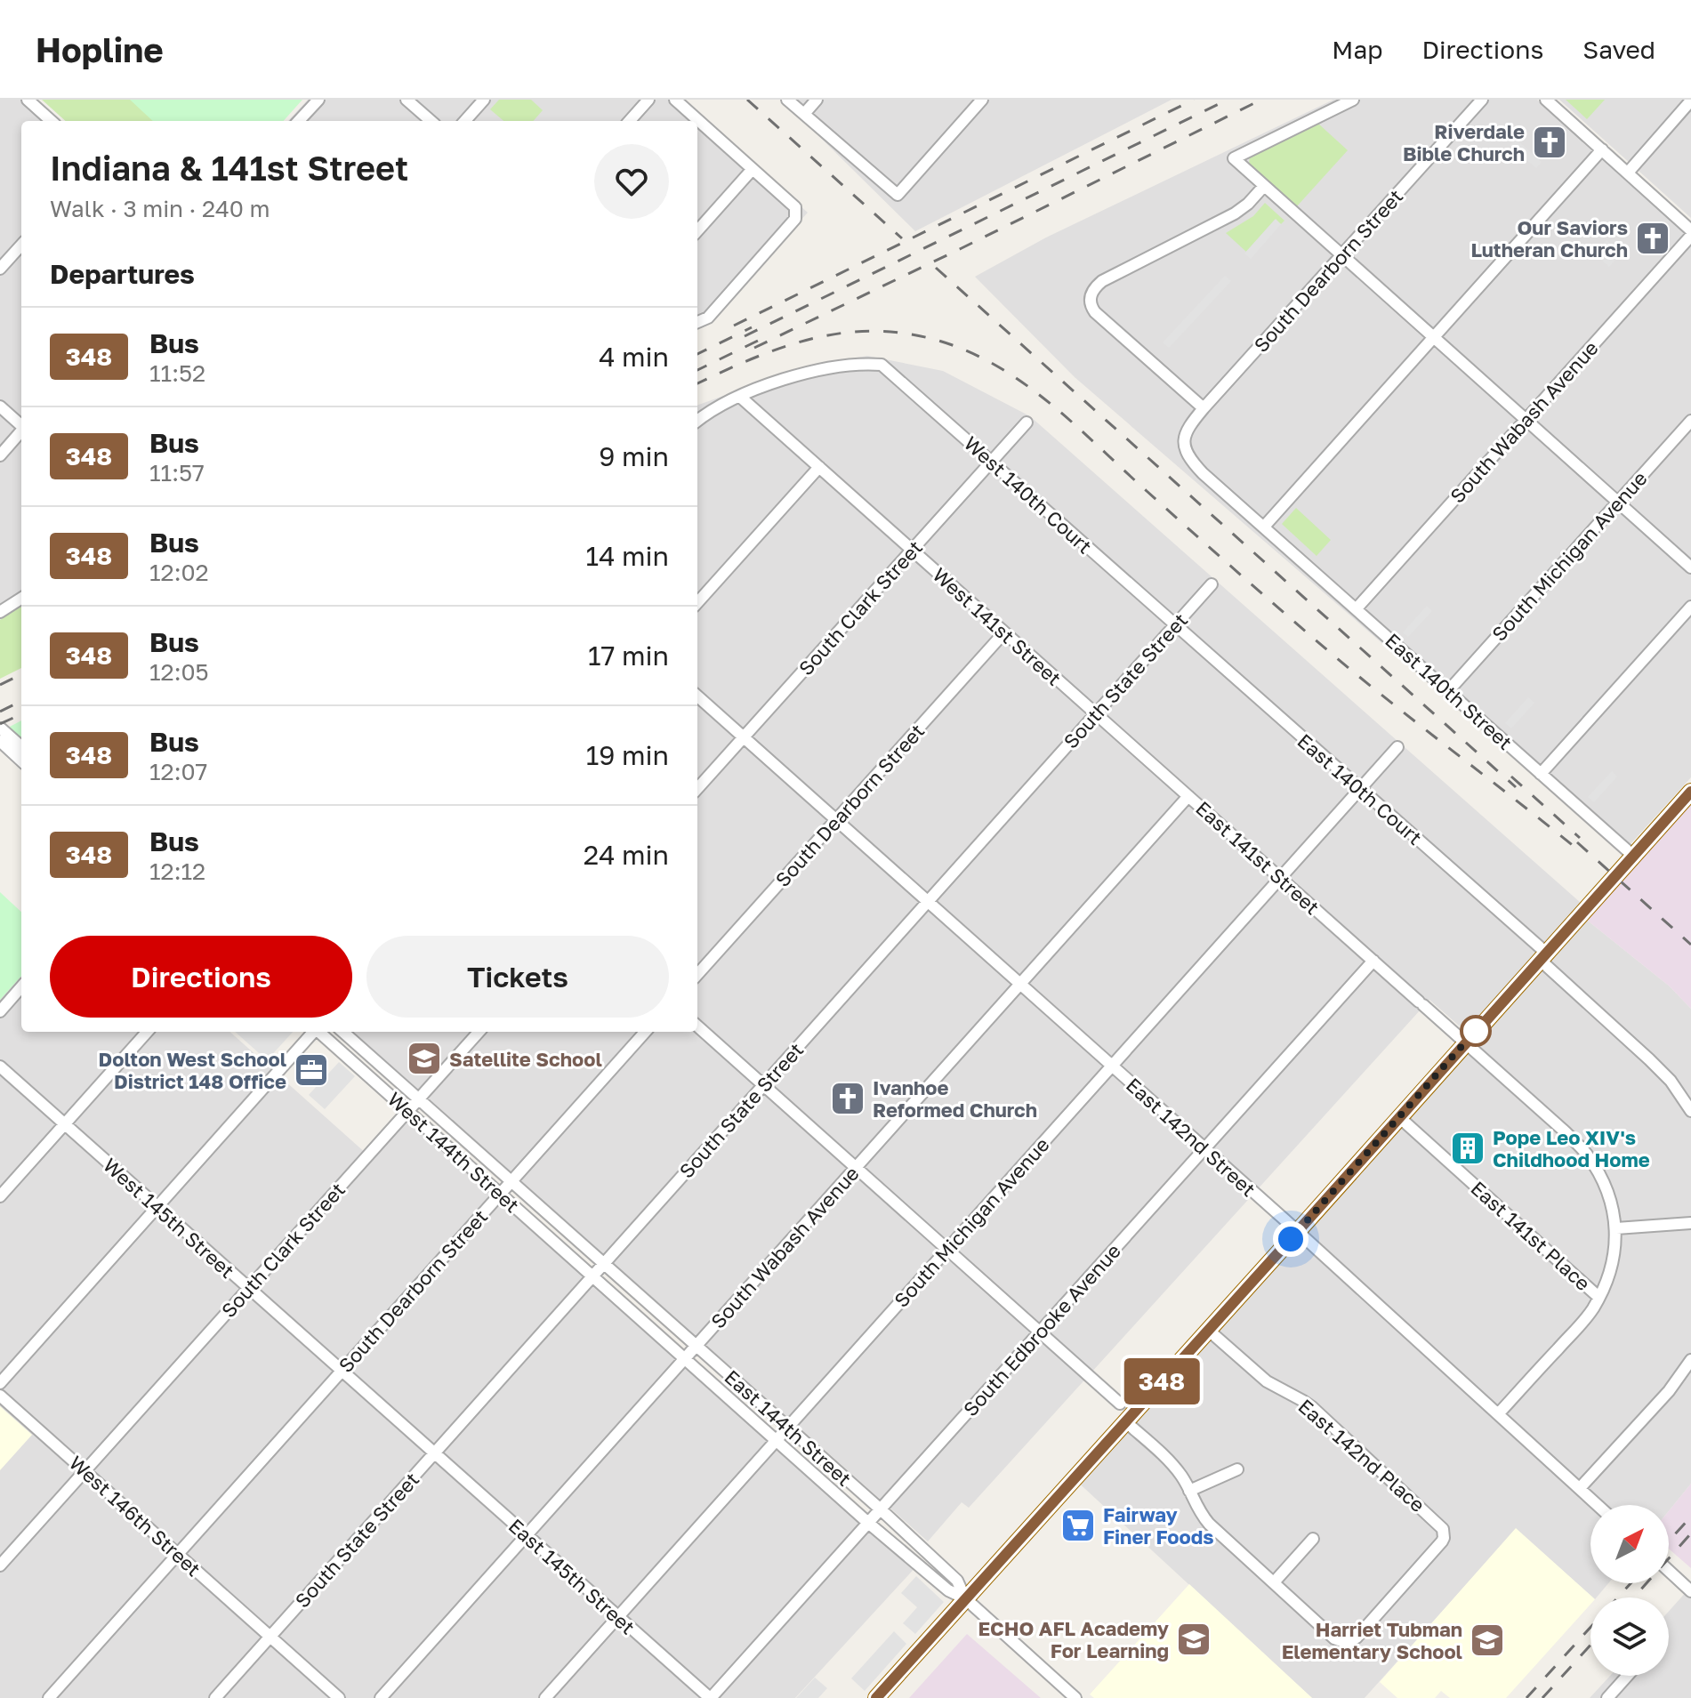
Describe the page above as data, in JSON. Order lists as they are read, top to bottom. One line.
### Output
{"streets":{"street":["South Dearborn Street","South Wabash Avenue","West 140th Court","South Michigan Avenue","South Clark Street","West 141st Street","South State Street","East 140th Street","East 140th Court","East 141st Street","East 142nd Street","West 144th Street","West 145th Street","East 141st Place","South Edbrooke Avenue","East 144th Street","East 142nd Place","West 146th Street","East 145th Street"]},"crossings":[["South Dearborn Street","West 141st Street"],["South Dearborn Street","East 140th Street"],["South Dearborn Street","East 142nd Street"],["South Dearborn Street","West 144th Street"],["South Dearborn Street","West 145th Street"],["South Dearborn Street","West 146th Street"],["South Wabash Avenue","East 140th Street"],["South Wabash Avenue","East 141st Street"],["South Wabash Avenue","East 142nd Street"],["South Wabash Avenue","East 144th Street"],["South Wabash Avenue","East 145th Street"],["West 140th Court","South Clark Street"],["West 140th Court","West 141st Street"],["West 140th Court","South State Street"],["West 140th Court","East 140th Court"],["South Michigan Avenue","East 140th Street"],["South Michigan Avenue","East 140th Court"],["South Michigan Avenue","East 141st Street"],["South Michigan Avenue","East 142nd Street"],["South Michigan Avenue","East 144th Street"],["South Michigan Avenue","East 145th Street"],["South Clark Street","West 141st Street"],["South Clark Street","East 142nd Street"],["South Clark Street","West 144th Street"],["South Clark Street","West 145th Street"],["South Clark Street","West 146th Street"],["West 141st Street","South State Street"],["West 141st Street","East 141st Street"],["South State Street","East 140th Court"],["South State Street","East 141st Street"],["South State Street","East 142nd Street"],["South State Street","West 144th Street"],["South State Street","West 145th Street"],["South State Street","East 144th Street"],["South State Street","West 146th Street"],["South State Street","East 145th Street"],["East 141st Street","South Edbrooke Avenue"],["East 142nd Street","South Edbrooke Avenue"],["West 144th Street","East 144th Street"],["West 145th Street","East 145th Street"],["South Edbrooke Avenue","East 144th Street"],["South Edbrooke Avenue","East 145th Street"]],"places":{"church":["Riverdale Bible Church","Our Saviors Lutheran Church","Ivanhoe Reformed Church"],"school or university":["Satellite School","ECHO AFL Academy For Learning","Harriet Tubman Elementary School"],"office":["Dolton West School District 148 Office"],"building":["Pope Leo XIV's Childhood Home"],"supermarket":["Fairway Finer Foods"]},"lines":["bus line 348"],"north":"top right","page":{"header":"Hopline","nav":["Map","Directions","Saved"],"on_map":"348","heading":[["Indiana & 141st Street","Walk · 3 min · 240 m"],"Departures"],"list":[{"mark":"348","name":"Bus","note":"11:52","value":"4 min"},{"mark":"348","name":"Bus","note":"11:57","value":"9 min"},{"mark":"348","name":"Bus","note":"12:02","value":"14 min"},{"mark":"348","name":"Bus","note":"12:05","value":"17 min"},{"mark":"348","name":"Bus","note":"12:07","value":"19 min"},{"mark":"348","name":"Bus","note":"12:12","value":"24 min"}],"buttons":["Directions","Tickets"]}}
